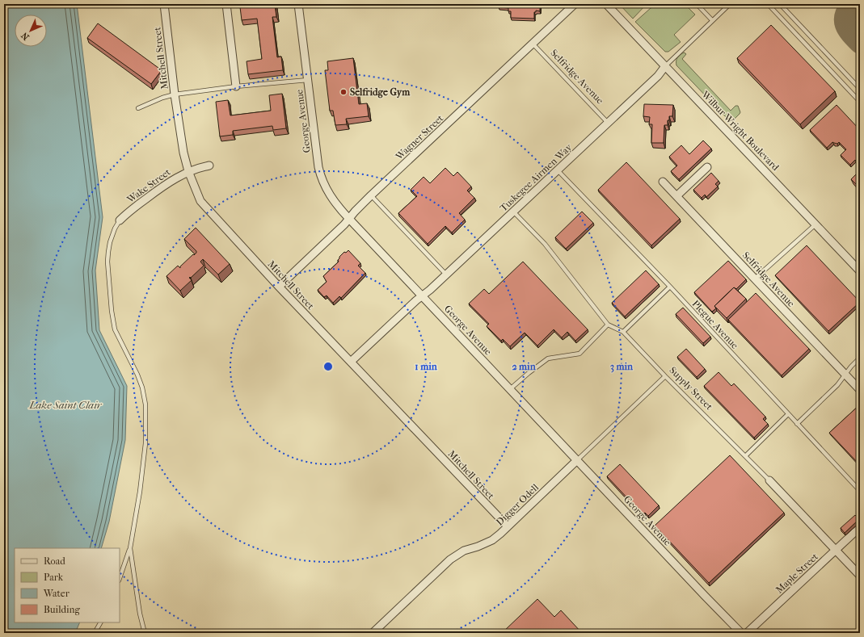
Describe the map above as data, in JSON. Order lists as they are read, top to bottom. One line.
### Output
{"streets":{"street":["Mitchell Street","Selfridge Avenue","George Avenue","Wilbur Wright Boulevard","Wagner Street","Tuskegee Airmen Way","Wake Street","Supply Street","Digger Odell","Maple Street"],"lane":["Plegue Avenue"]},"crossings":[["Mitchell Street","Wagner Street"],["Mitchell Street","Tuskegee Airmen Way"],["Mitchell Street","Wake Street"],["Mitchell Street","Digger Odell"],["Selfridge Avenue","Wagner Street"],["Selfridge Avenue","Tuskegee Airmen Way"],["George Avenue","Wagner Street"],["George Avenue","Tuskegee Airmen Way"],["George Avenue","Digger Odell"],["Wilbur Wright Boulevard","Tuskegee Airmen Way"],["Tuskegee Airmen Way","Plegue Avenue"],["Tuskegee Airmen Way","Supply Street"],["Supply Street","Digger Odell"],["Supply Street","Maple Street"]],"water":["Lake Saint Clair"],"places":["Selfridge Gym"],"legend":["Road","Park","Water","Building"],"north":"bottom left","rings":["1 min","2 min","3 min"]}
